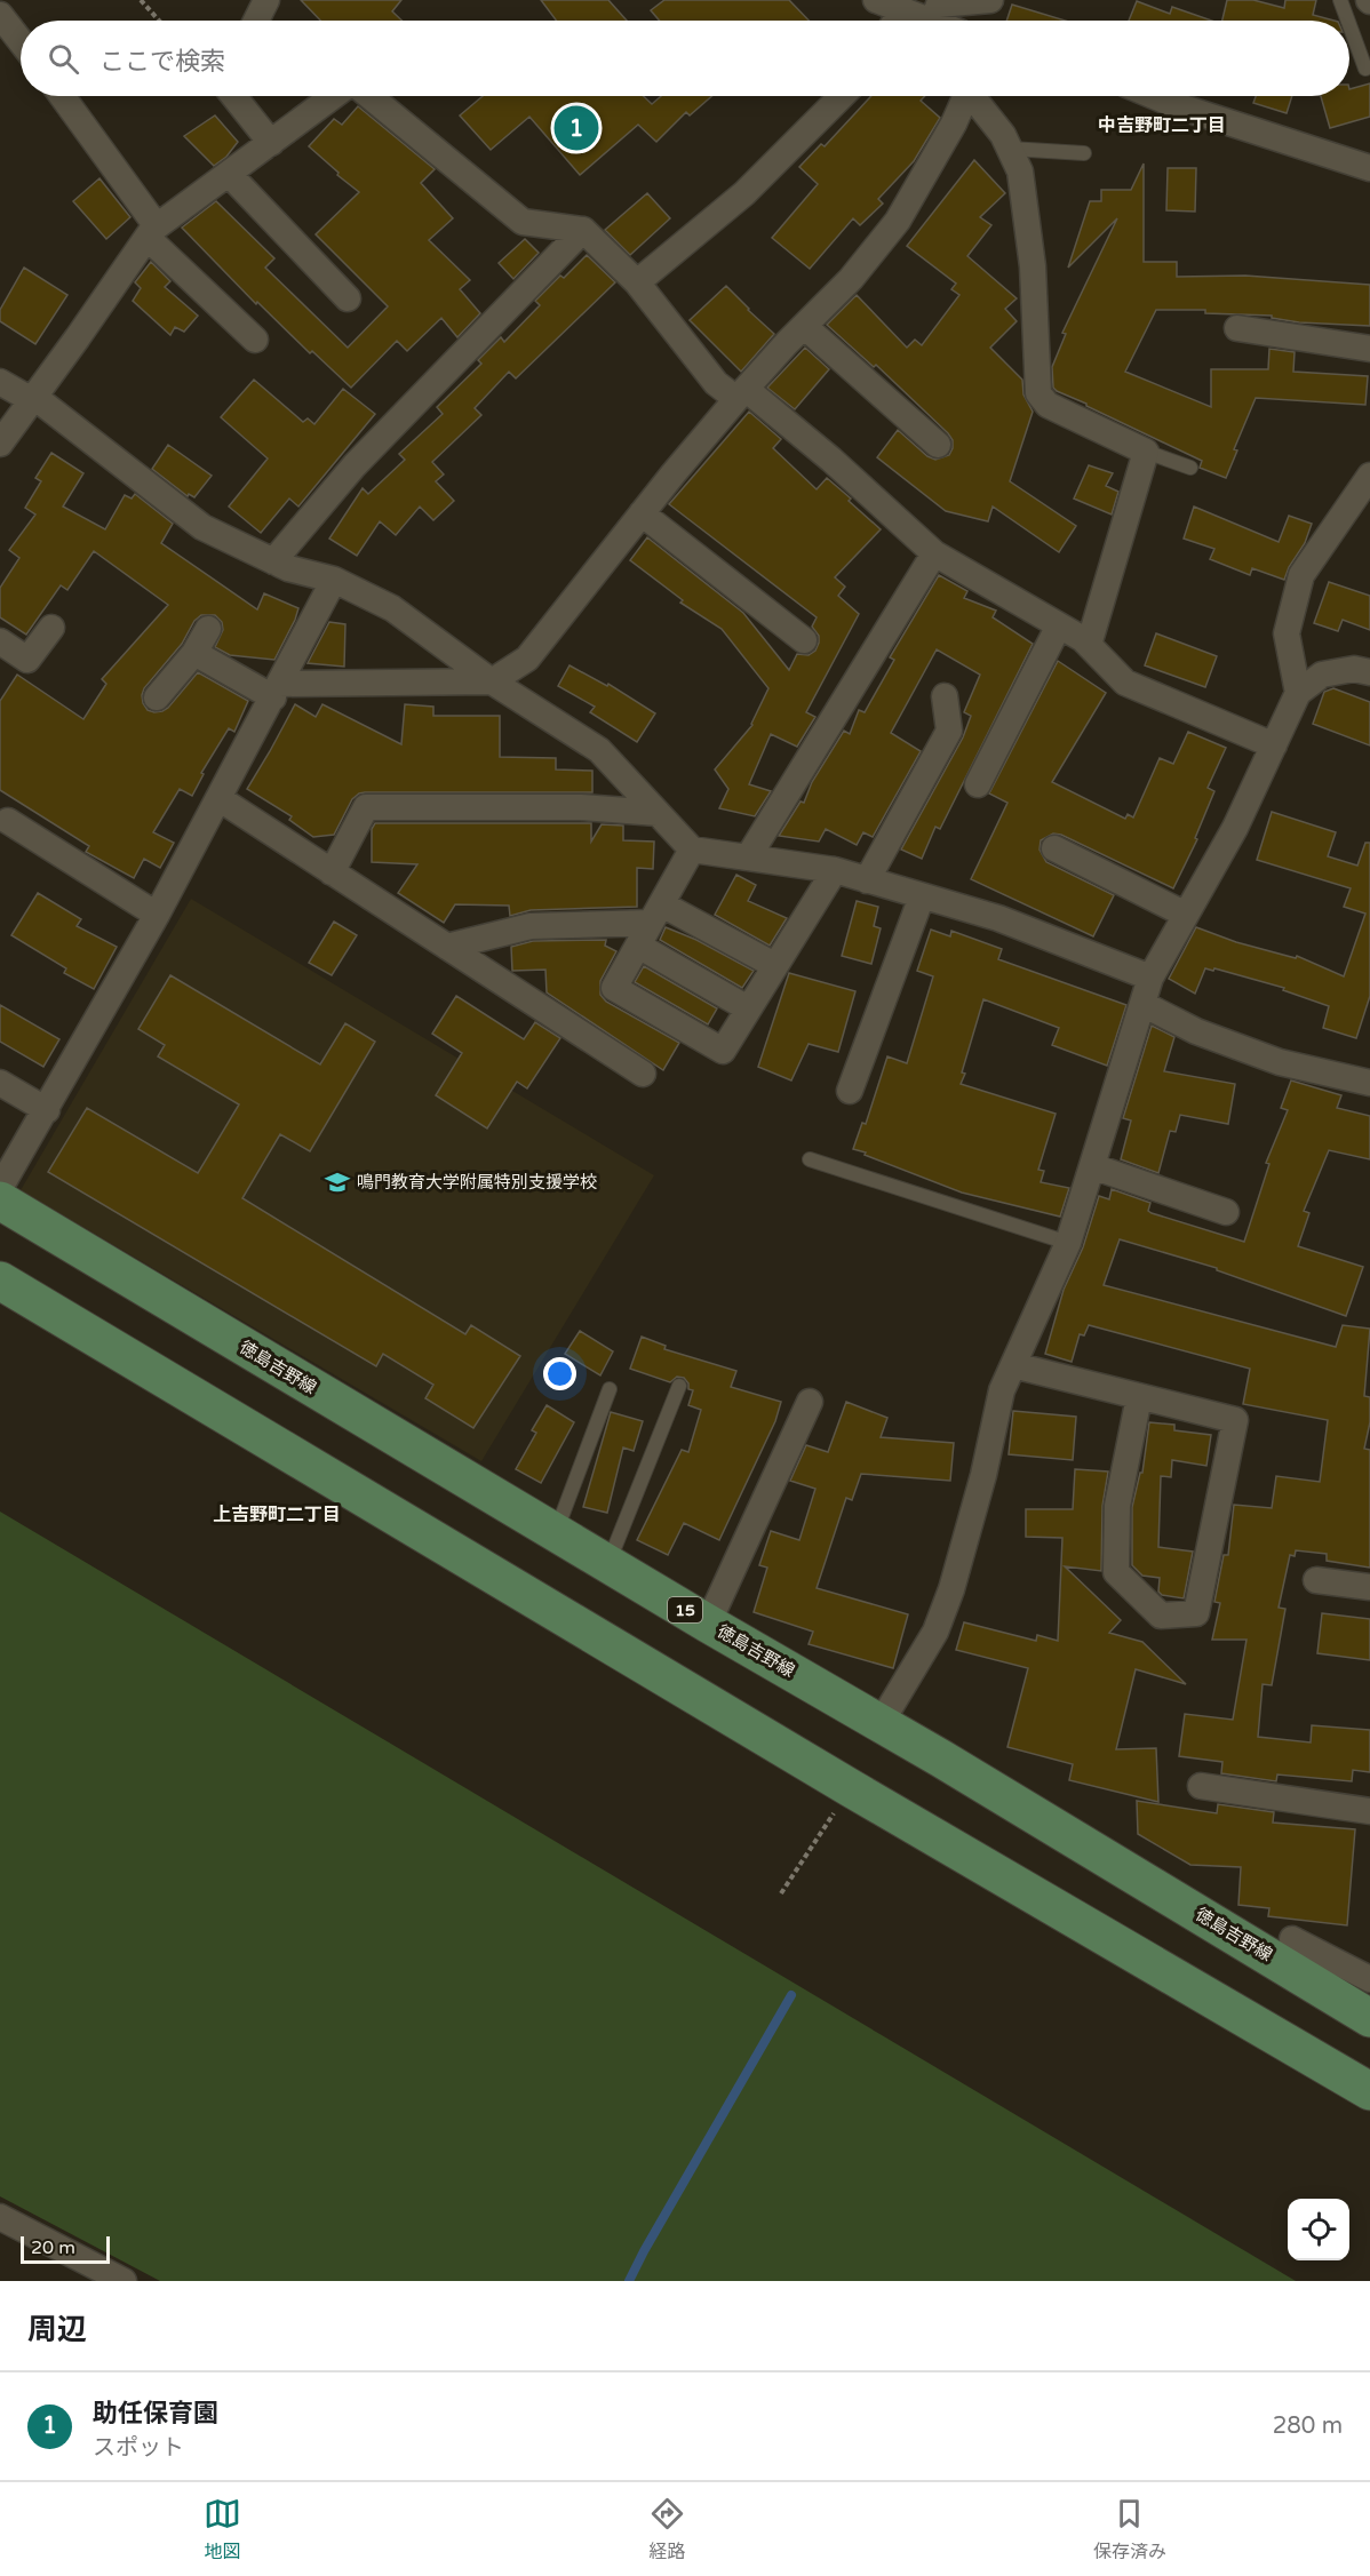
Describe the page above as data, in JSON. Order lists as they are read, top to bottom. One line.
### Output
{"streets":{"main road":["徳島吉野線","15"]},"districts":["中吉野町二丁目","上吉野町二丁目"],"places":{"school or university":["鳴門教育大学附属特別支援学校"]},"scale_bar":"20 m","page":{"search":"ここで検索","pins":"1","scale":"20 m","heading":"周辺","list":[{"mark":"1","name":"助任保育園","note":"スポット","value":"280 m"}],"nav":["地図","経路","保存済み"]}}
